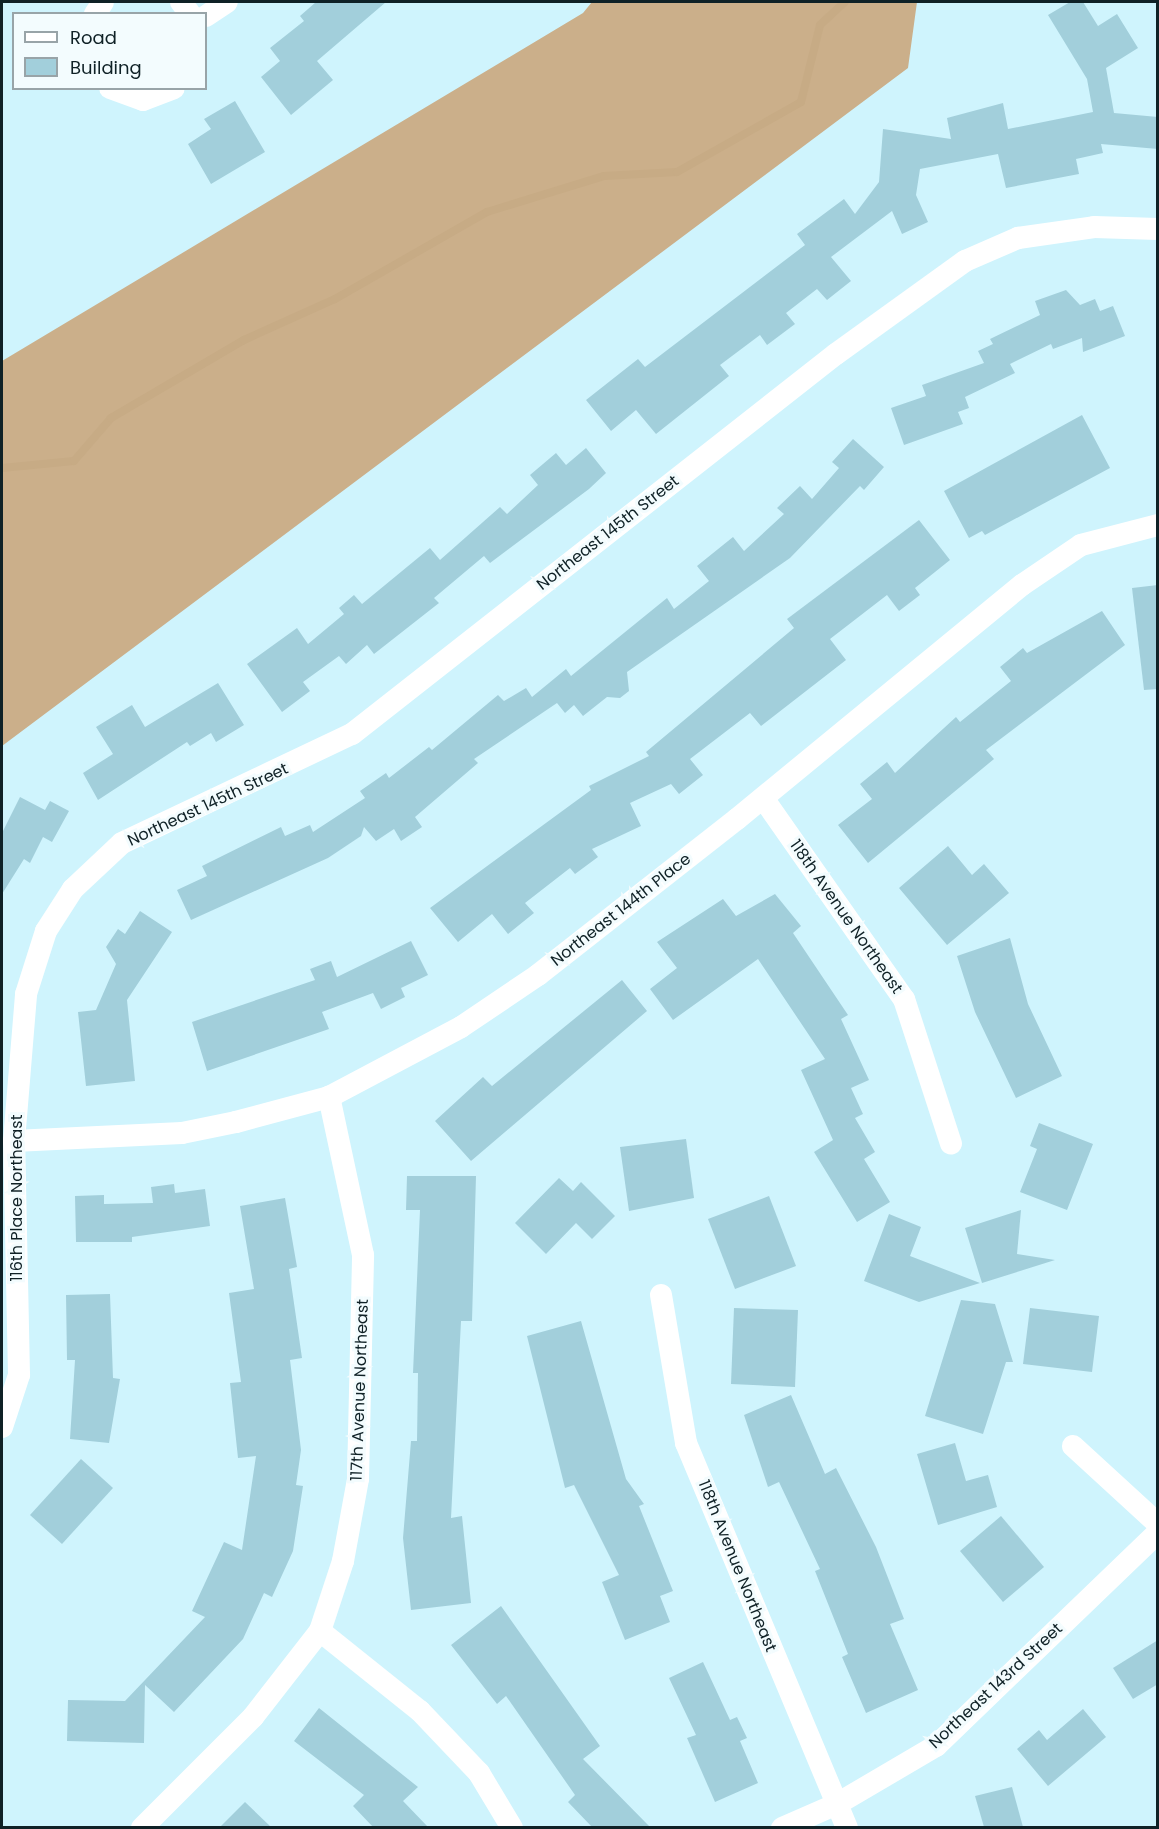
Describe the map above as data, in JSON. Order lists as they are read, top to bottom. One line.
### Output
{"streets":{"street":["Northeast 145th Street","Northeast 144th Place","118th Avenue Northeast","116th Place Northeast","117th Avenue Northeast","Northeast 143rd Street"]},"crossings":[["Northeast 145th Street","116th Place Northeast"],["Northeast 144th Place","118th Avenue Northeast"],["Northeast 144th Place","116th Place Northeast"],["Northeast 144th Place","117th Avenue Northeast"],["118th Avenue Northeast","Northeast 143rd Street"]],"legend":["Road","Building"]}
